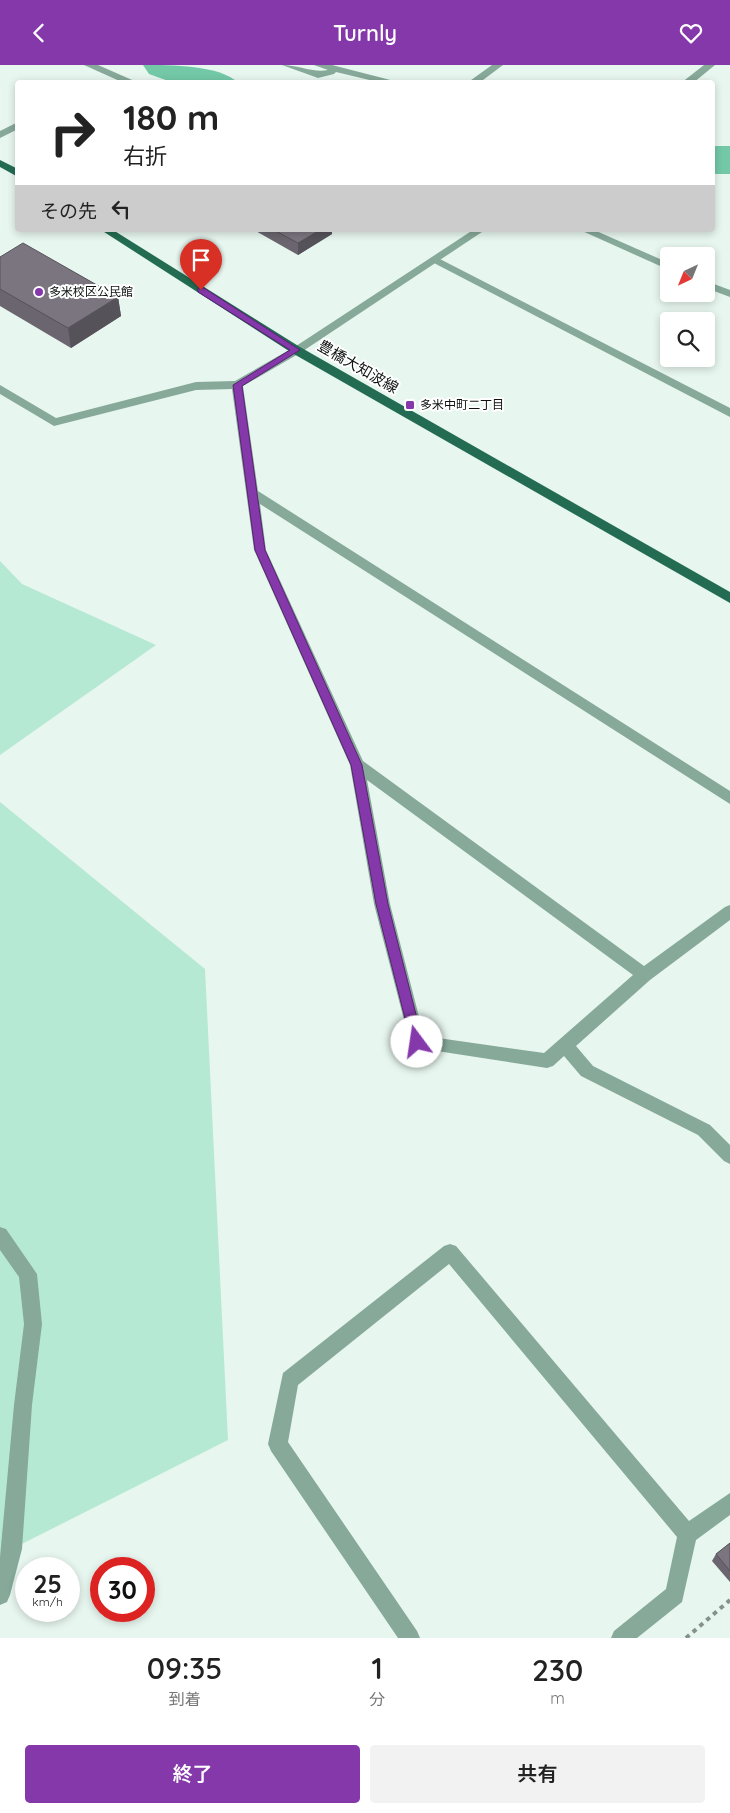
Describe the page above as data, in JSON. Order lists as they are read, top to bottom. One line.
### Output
{"streets":{"main road":["豊橋大知波線"]},"places":{"other":["多米校区公民館"],"transit":["多米中町二丁目"]},"north":"bottom left","page":{"header":"Turnly","turn":["180 m","右折"],"then":"その先","speed":"25 km/h","limit":"30","eta":["09:35","到着","1","分","230","m"],"buttons":["終了","共有"]}}
